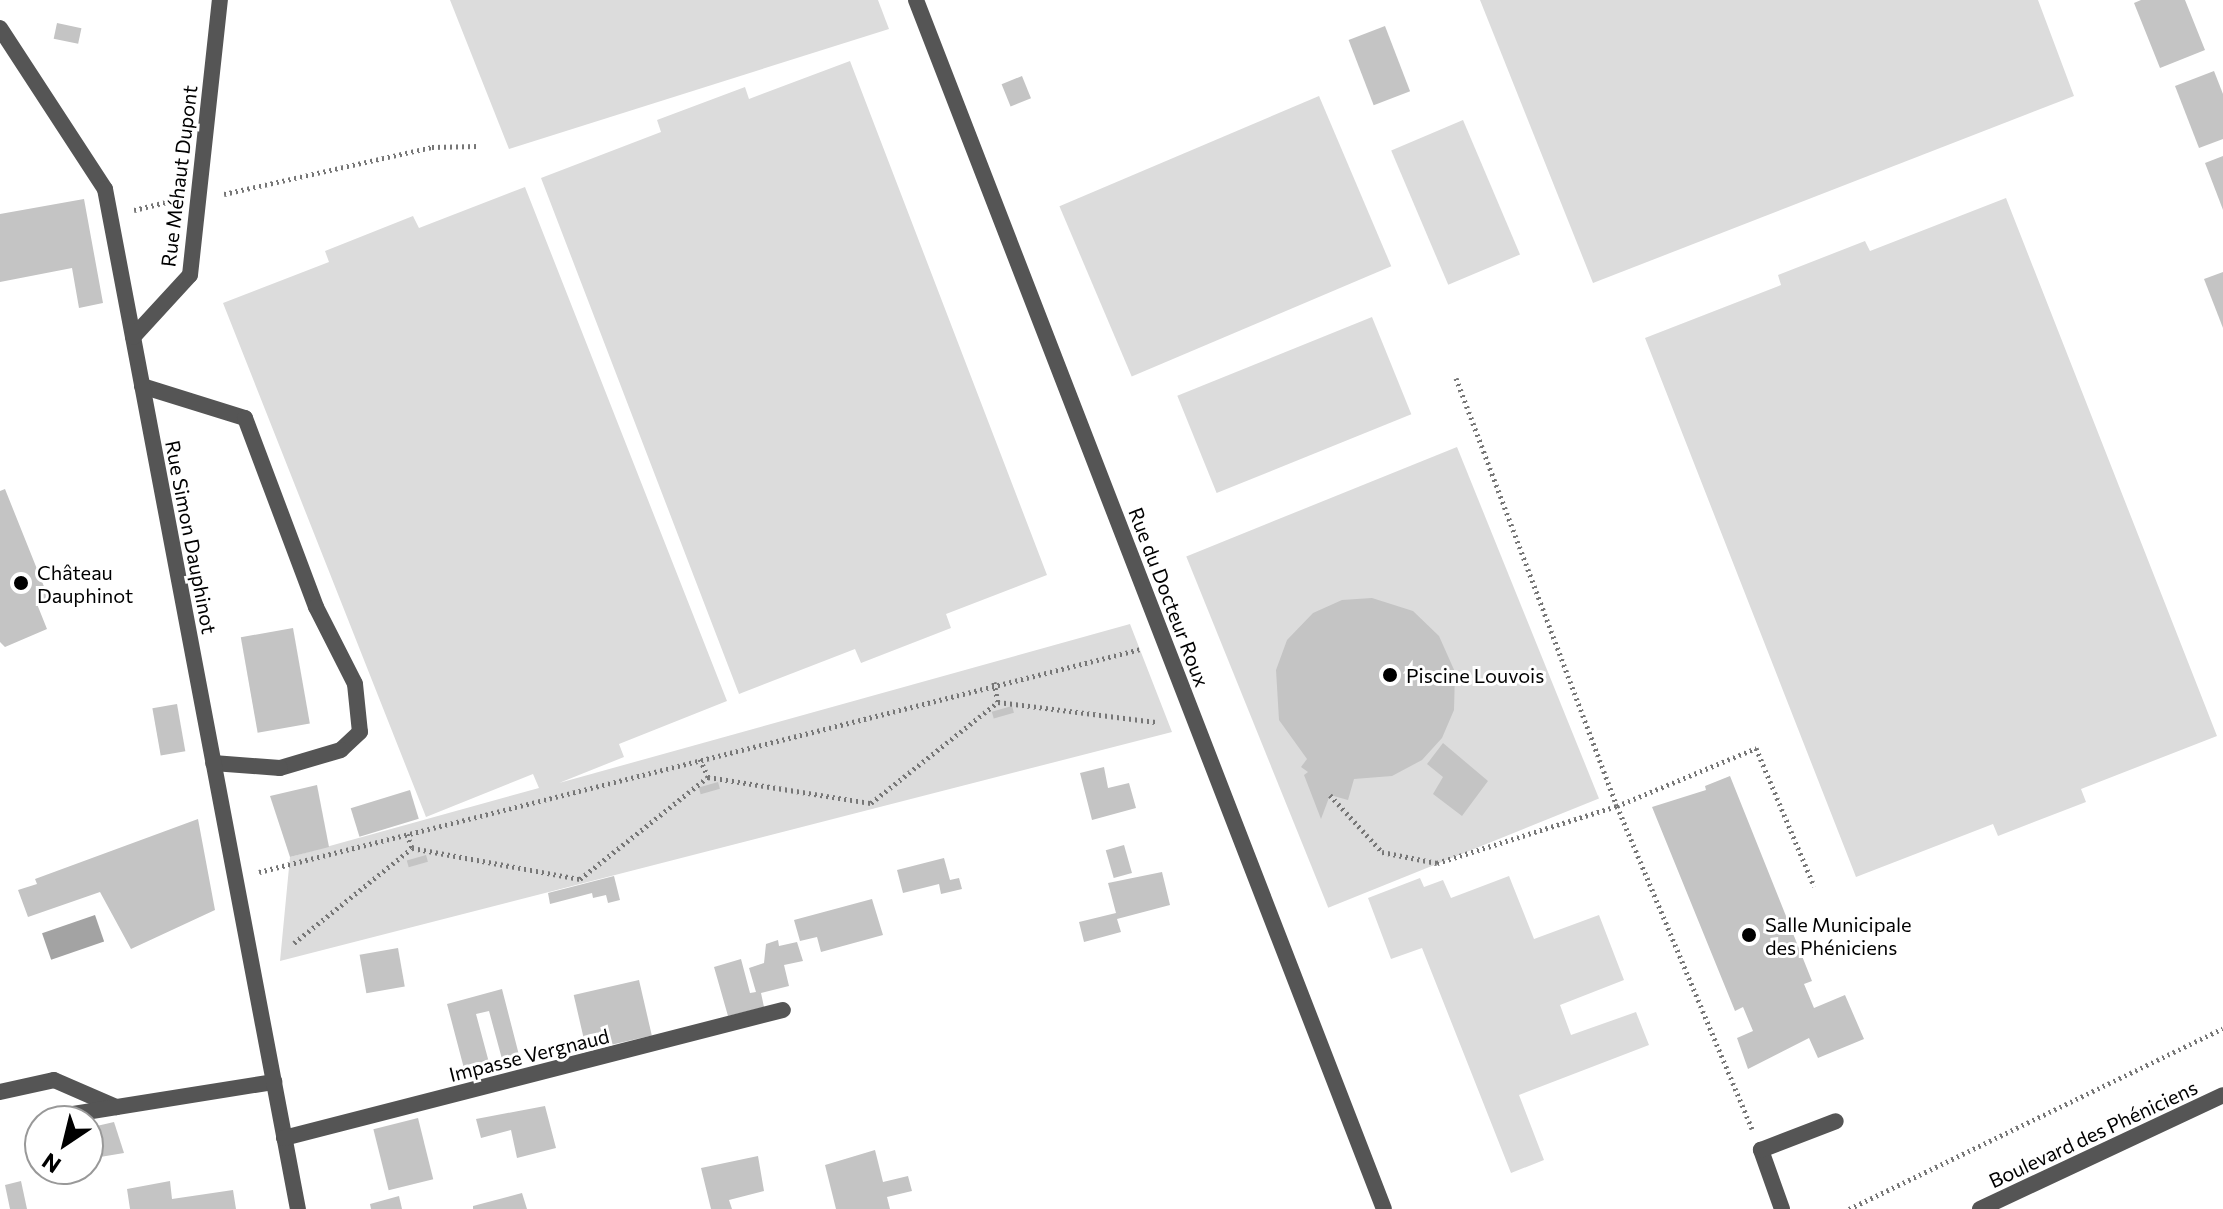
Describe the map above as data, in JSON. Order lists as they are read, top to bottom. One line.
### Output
{"streets":{"street":["Rue Méhaut Dupont","Rue Simon Dauphinot","Rue du Docteur Roux","Impasse Vergnaud","Boulevard des Phéniciens"]},"crossings":[["Rue Méhaut Dupont","Rue Simon Dauphinot"],["Rue Simon Dauphinot","Impasse Vergnaud"]],"places":["Château Dauphinot","Piscine Louvois","Salle Municipale des Phéniciens"],"north":"bottom left"}
